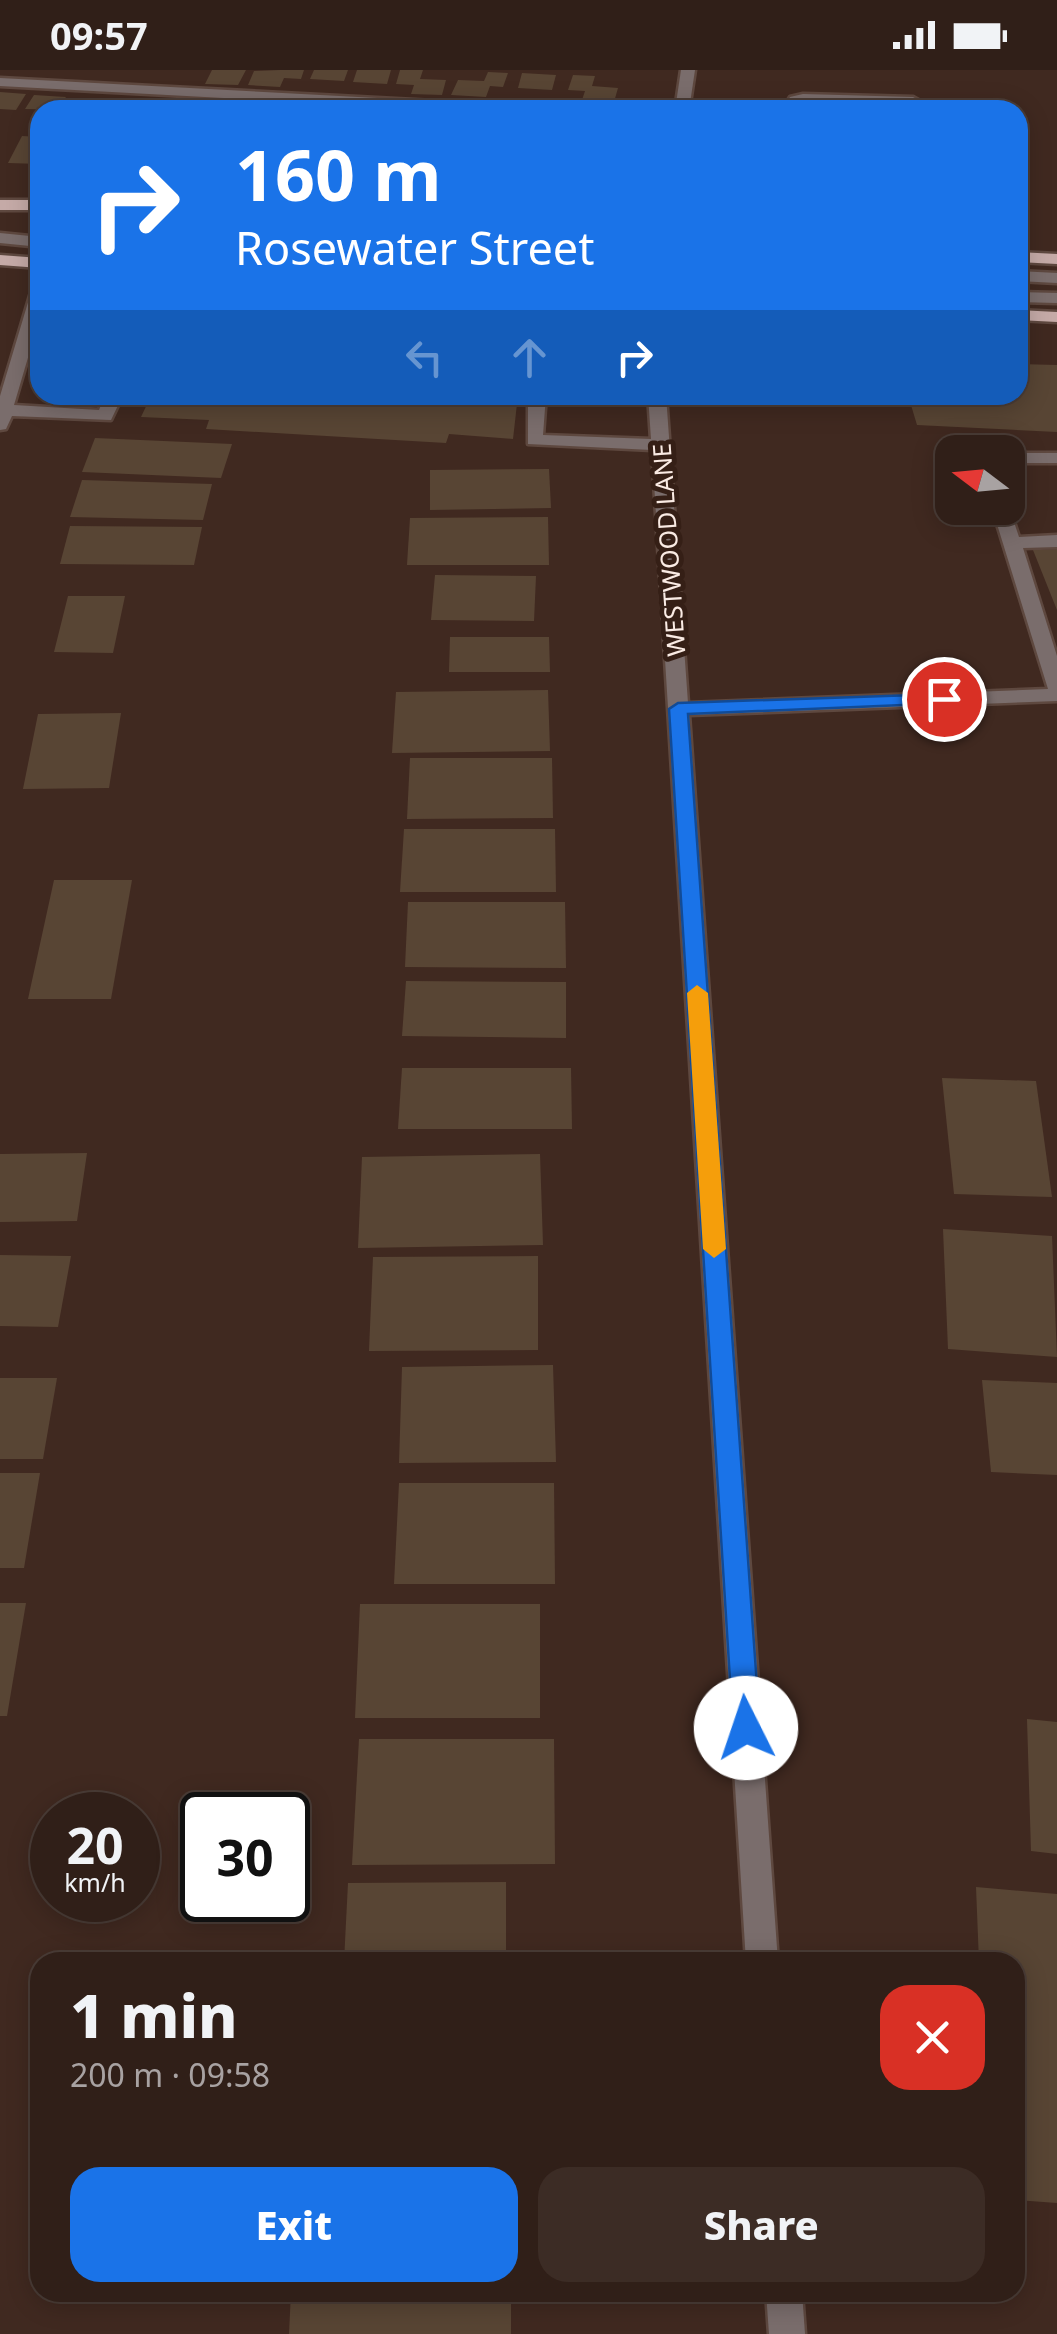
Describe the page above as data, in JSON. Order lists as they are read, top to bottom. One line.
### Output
{"streets":{"street":["WESTWOOD LANE"]},"north":"left","page":{"status":"09:57","turn":["160 m","Rosewater Street"],"speed":"20 km/h","limit":"30","heading":["1 min","200 m · 09:58"],"buttons":["Exit","Share"]}}
